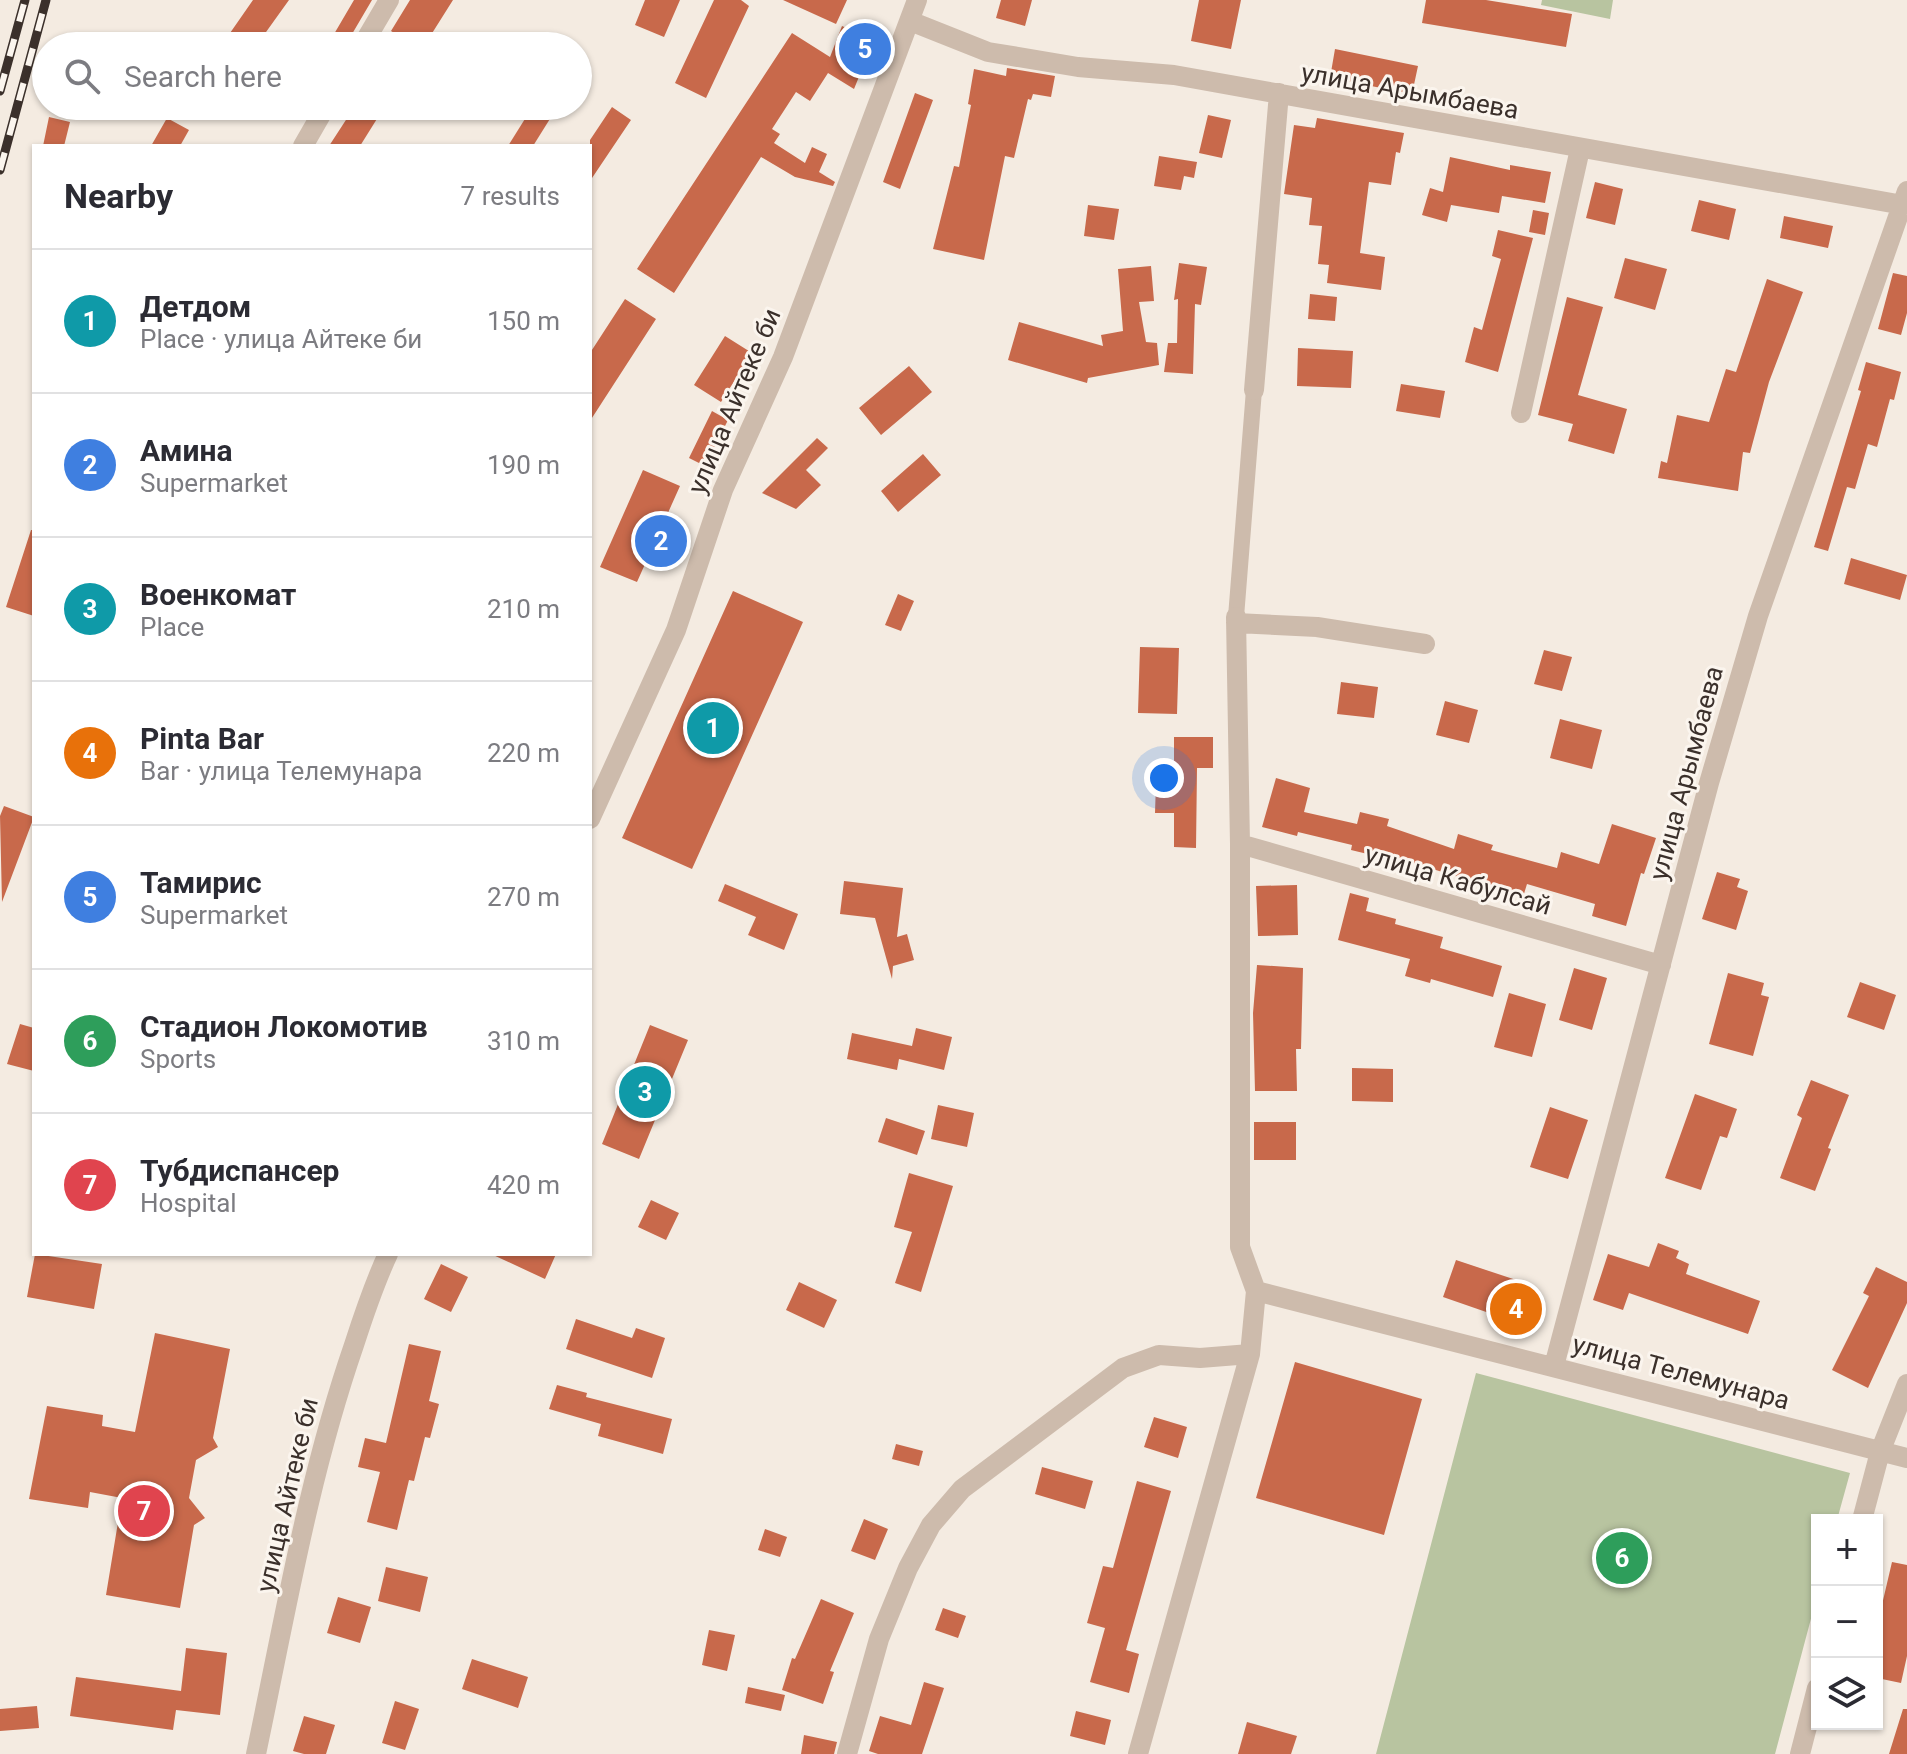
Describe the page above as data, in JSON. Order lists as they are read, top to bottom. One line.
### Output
{"streets":{"street":["улица Арымбаева","улица Айтеке би","улица Кабулсай","улица Телемунара"]},"crossings":[["улица Арымбаева","улица Айтеке би"],["улица Арымбаева","улица Кабулсай"],["улица Арымбаева","улица Телемунара"]],"page":{"pins":["5","2","1","3","4","7","6"],"search":"Search here","heading":["Nearby","7 results"],"list":[{"mark":"1","name":"Детдом","note":"Place · улица Айтеке би","value":"150 m"},{"mark":"2","name":"Амина","note":"Supermarket","value":"190 m"},{"mark":"3","name":"Военкомат","note":"Place","value":"210 m"},{"mark":"4","name":"Pinta Bar","note":"Bar · улица Телемунара","value":"220 m"},{"mark":"5","name":"Тамирис","note":"Supermarket","value":"270 m"},{"mark":"6","name":"Стадион Локомотив","note":"Sports","value":"310 m"},{"mark":"7","name":"Тубдиспансер","note":"Hospital","value":"420 m"}],"map_buttons":["+","−"]}}
